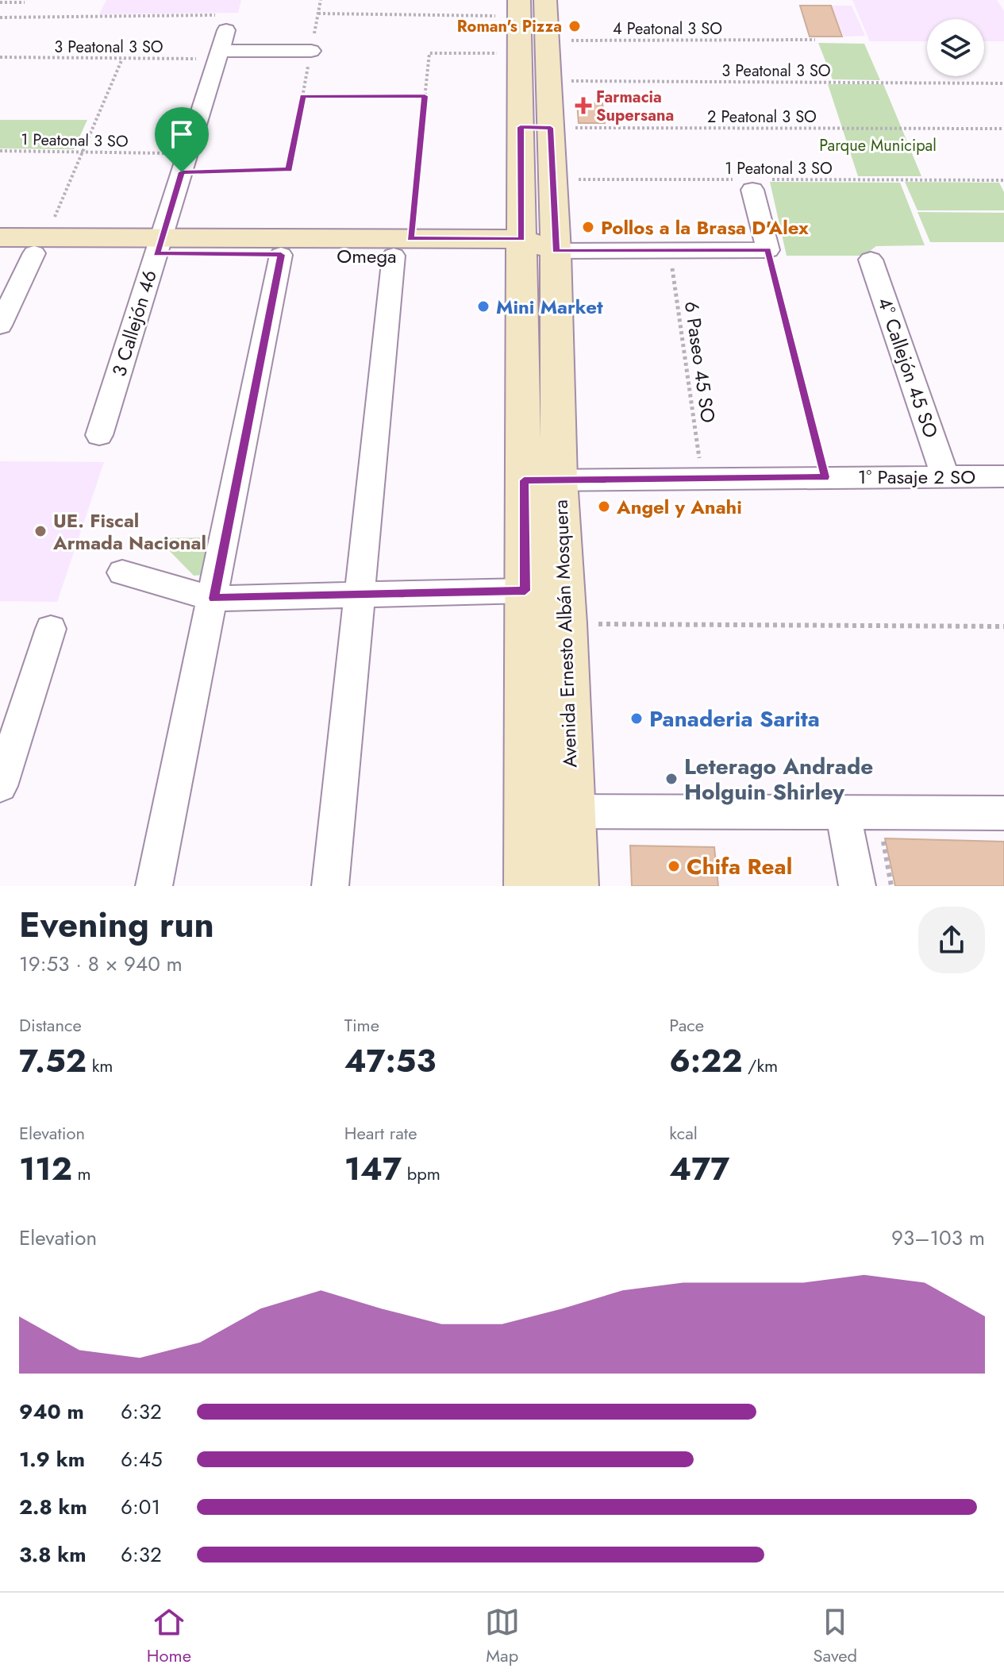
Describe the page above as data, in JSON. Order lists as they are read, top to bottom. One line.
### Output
{"streets":{"street":["Omega","3 Callejón 46","4° Callejón 45 SO","1° Pasaje 2 SO","Avenida Ernesto Albán Mosquera"],"path":["4 Peatonal 3 SO","3 Peatonal 3 SO","2 Peatonal 3 SO","1 Peatonal 3 SO","6 Paseo 45 SO"]},"crossings":[["4 Peatonal 3 SO","Avenida Ernesto Albán Mosquera"],["3 Peatonal 3 SO","3 Callejón 46"],["3 Peatonal 3 SO","Avenida Ernesto Albán Mosquera"],["2 Peatonal 3 SO","Avenida Ernesto Albán Mosquera"],["1 Peatonal 3 SO","3 Callejón 46"],["1 Peatonal 3 SO","Avenida Ernesto Albán Mosquera"],["Omega","3 Callejón 46"],["Omega","Avenida Ernesto Albán Mosquera"],["6 Paseo 45 SO","1° Pasaje 2 SO"],["4° Callejón 45 SO","1° Pasaje 2 SO"],["1° Pasaje 2 SO","Avenida Ernesto Albán Mosquera"]],"parks":["Parque Municipal"],"places":{"other":["Roman's Pizza","Pollos a la Brasa D'Alex","Mini Market","Angel y Anahi","UE. Fiscal Armada Nacional","Panaderia Sarita","Leterago Andrade Holguin Shirley","Chifa Real"],"health":["Farmacia Supersana"]},"page":{"heading":["Evening run","19:53 · 8 × 940 m"],"stats":[["Distance","7.52 km"],["Time","47:53"],["Pace","6:22 /km"],["Elevation","112 m"],["Heart rate","147 bpm"],["kcal","477"]],"chart":["Elevation","93–103 m"],"list":[{"name":"940 m","note":"6:32"},{"name":"1.9 km","note":"6:45"},{"name":"2.8 km","note":"6:01"},{"name":"3.8 km","note":"6:32"}],"tabs":["Home","Map","Saved"]}}
